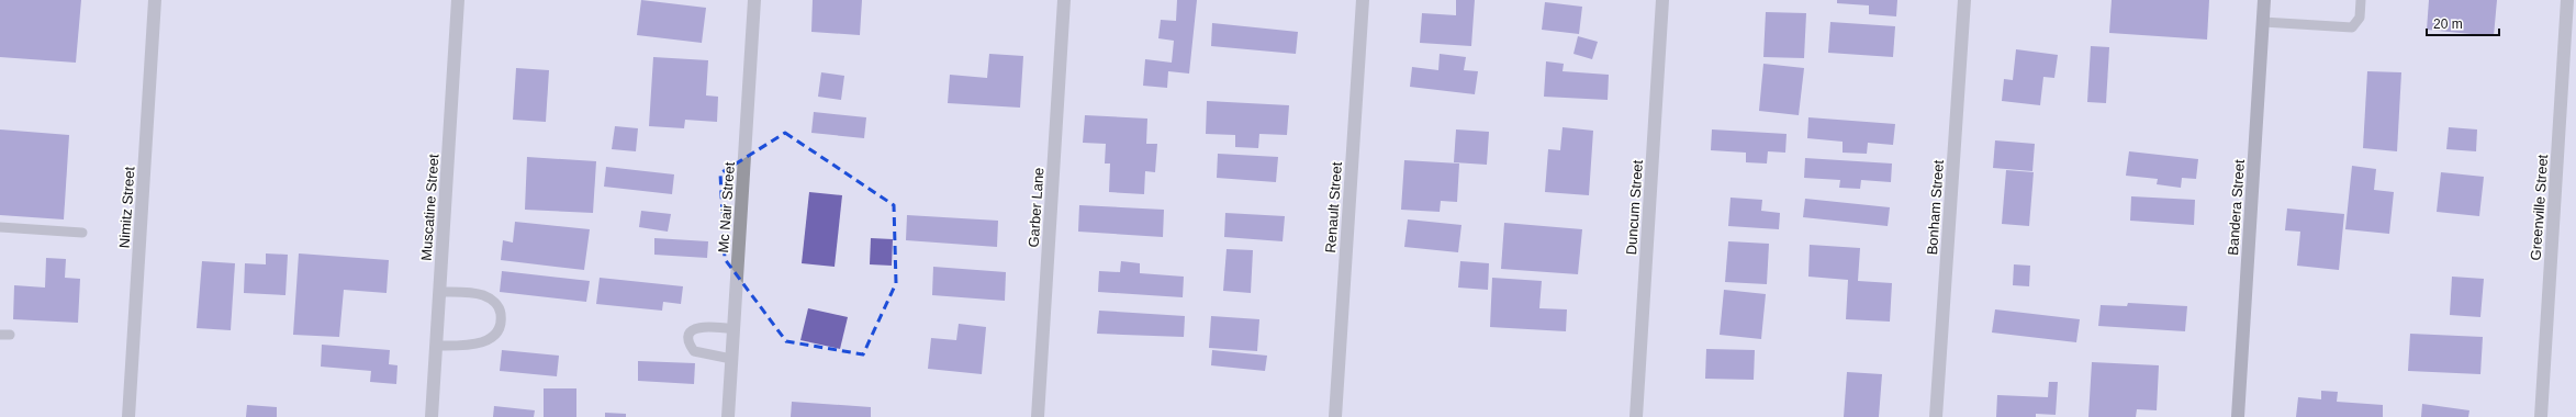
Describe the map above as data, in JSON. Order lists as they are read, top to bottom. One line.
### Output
{"streets":{"street":["Nimitz Street","Muscatine Street","Mc Nair Street","Garber Lane","Renault Street","Duncum Street","Bonham Street","Bandera Street","Greenville Street"]},"scale_bar":"20 m"}
